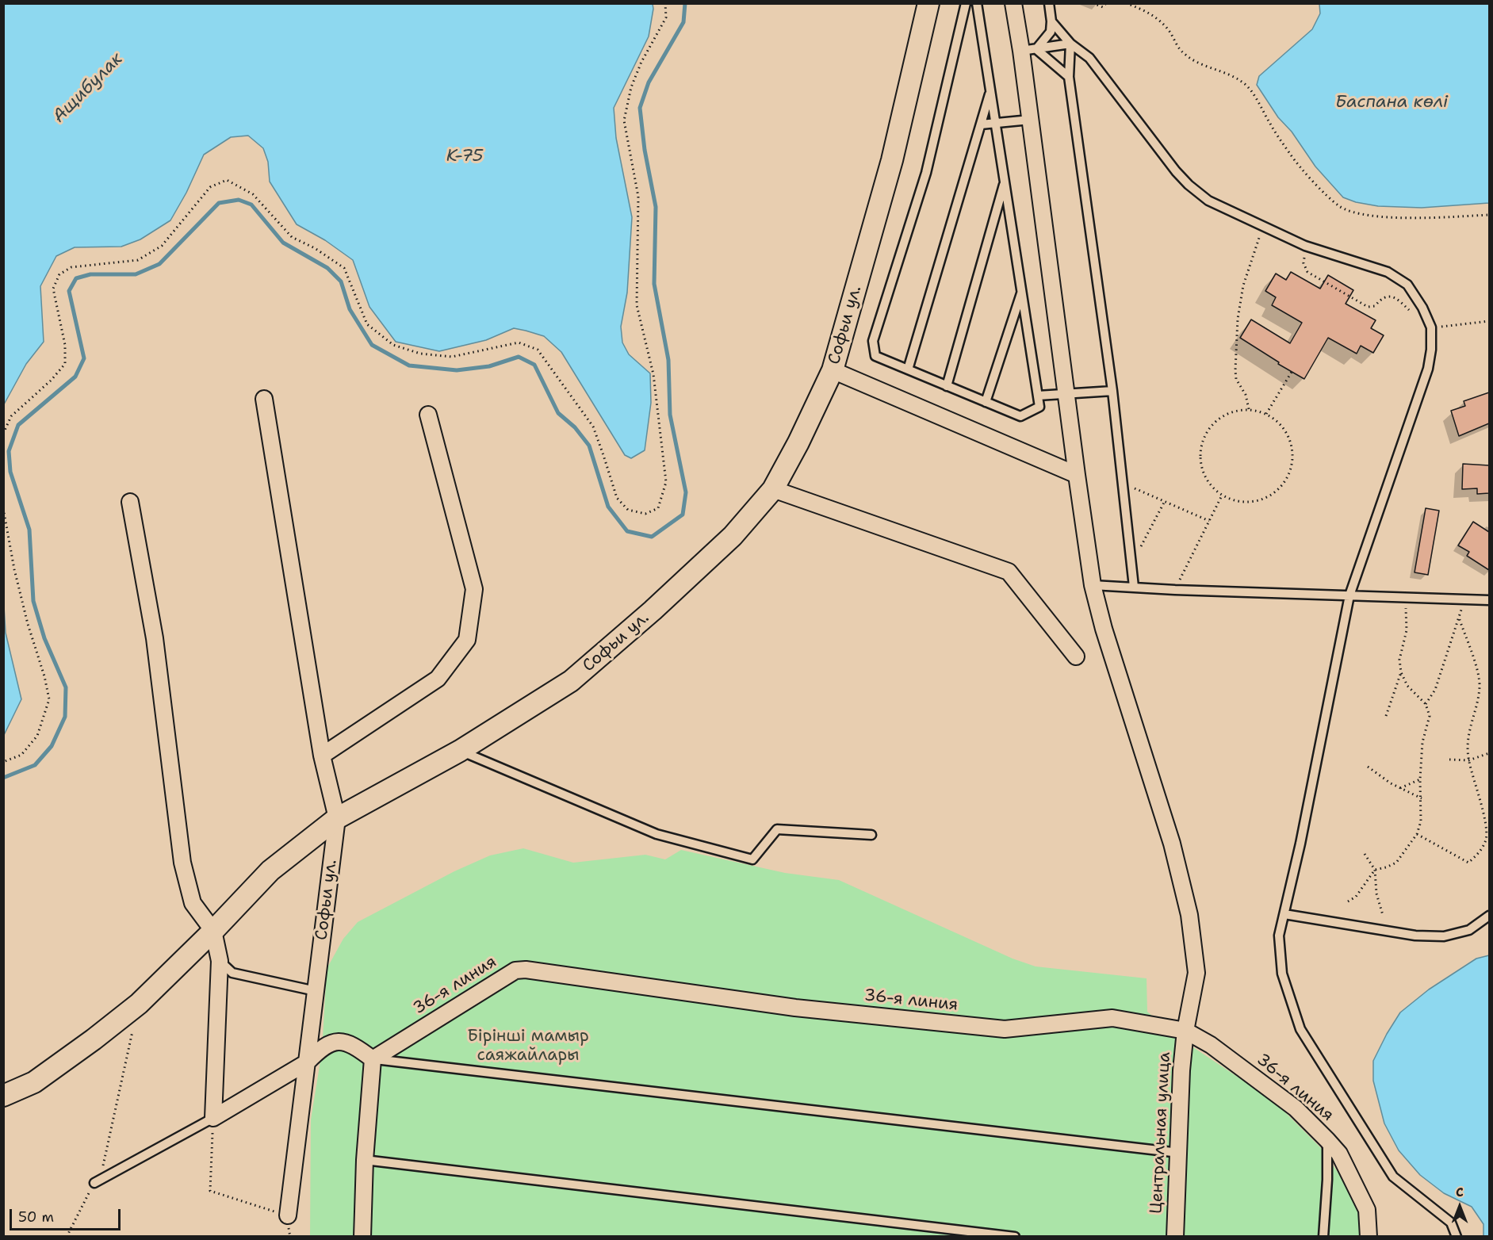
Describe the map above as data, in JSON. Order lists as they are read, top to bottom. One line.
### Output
{"streets":{"street":["Софьи ул.","36-я линия","Центральная улица"]},"crossings":[["36-я линия","Центральная улица"]],"water":["Ащибулак","Баспана көлі","К-75"],"parks":["Бірінші мамыр саяжайлары"],"scale_bar":"50 m","north":"top"}
